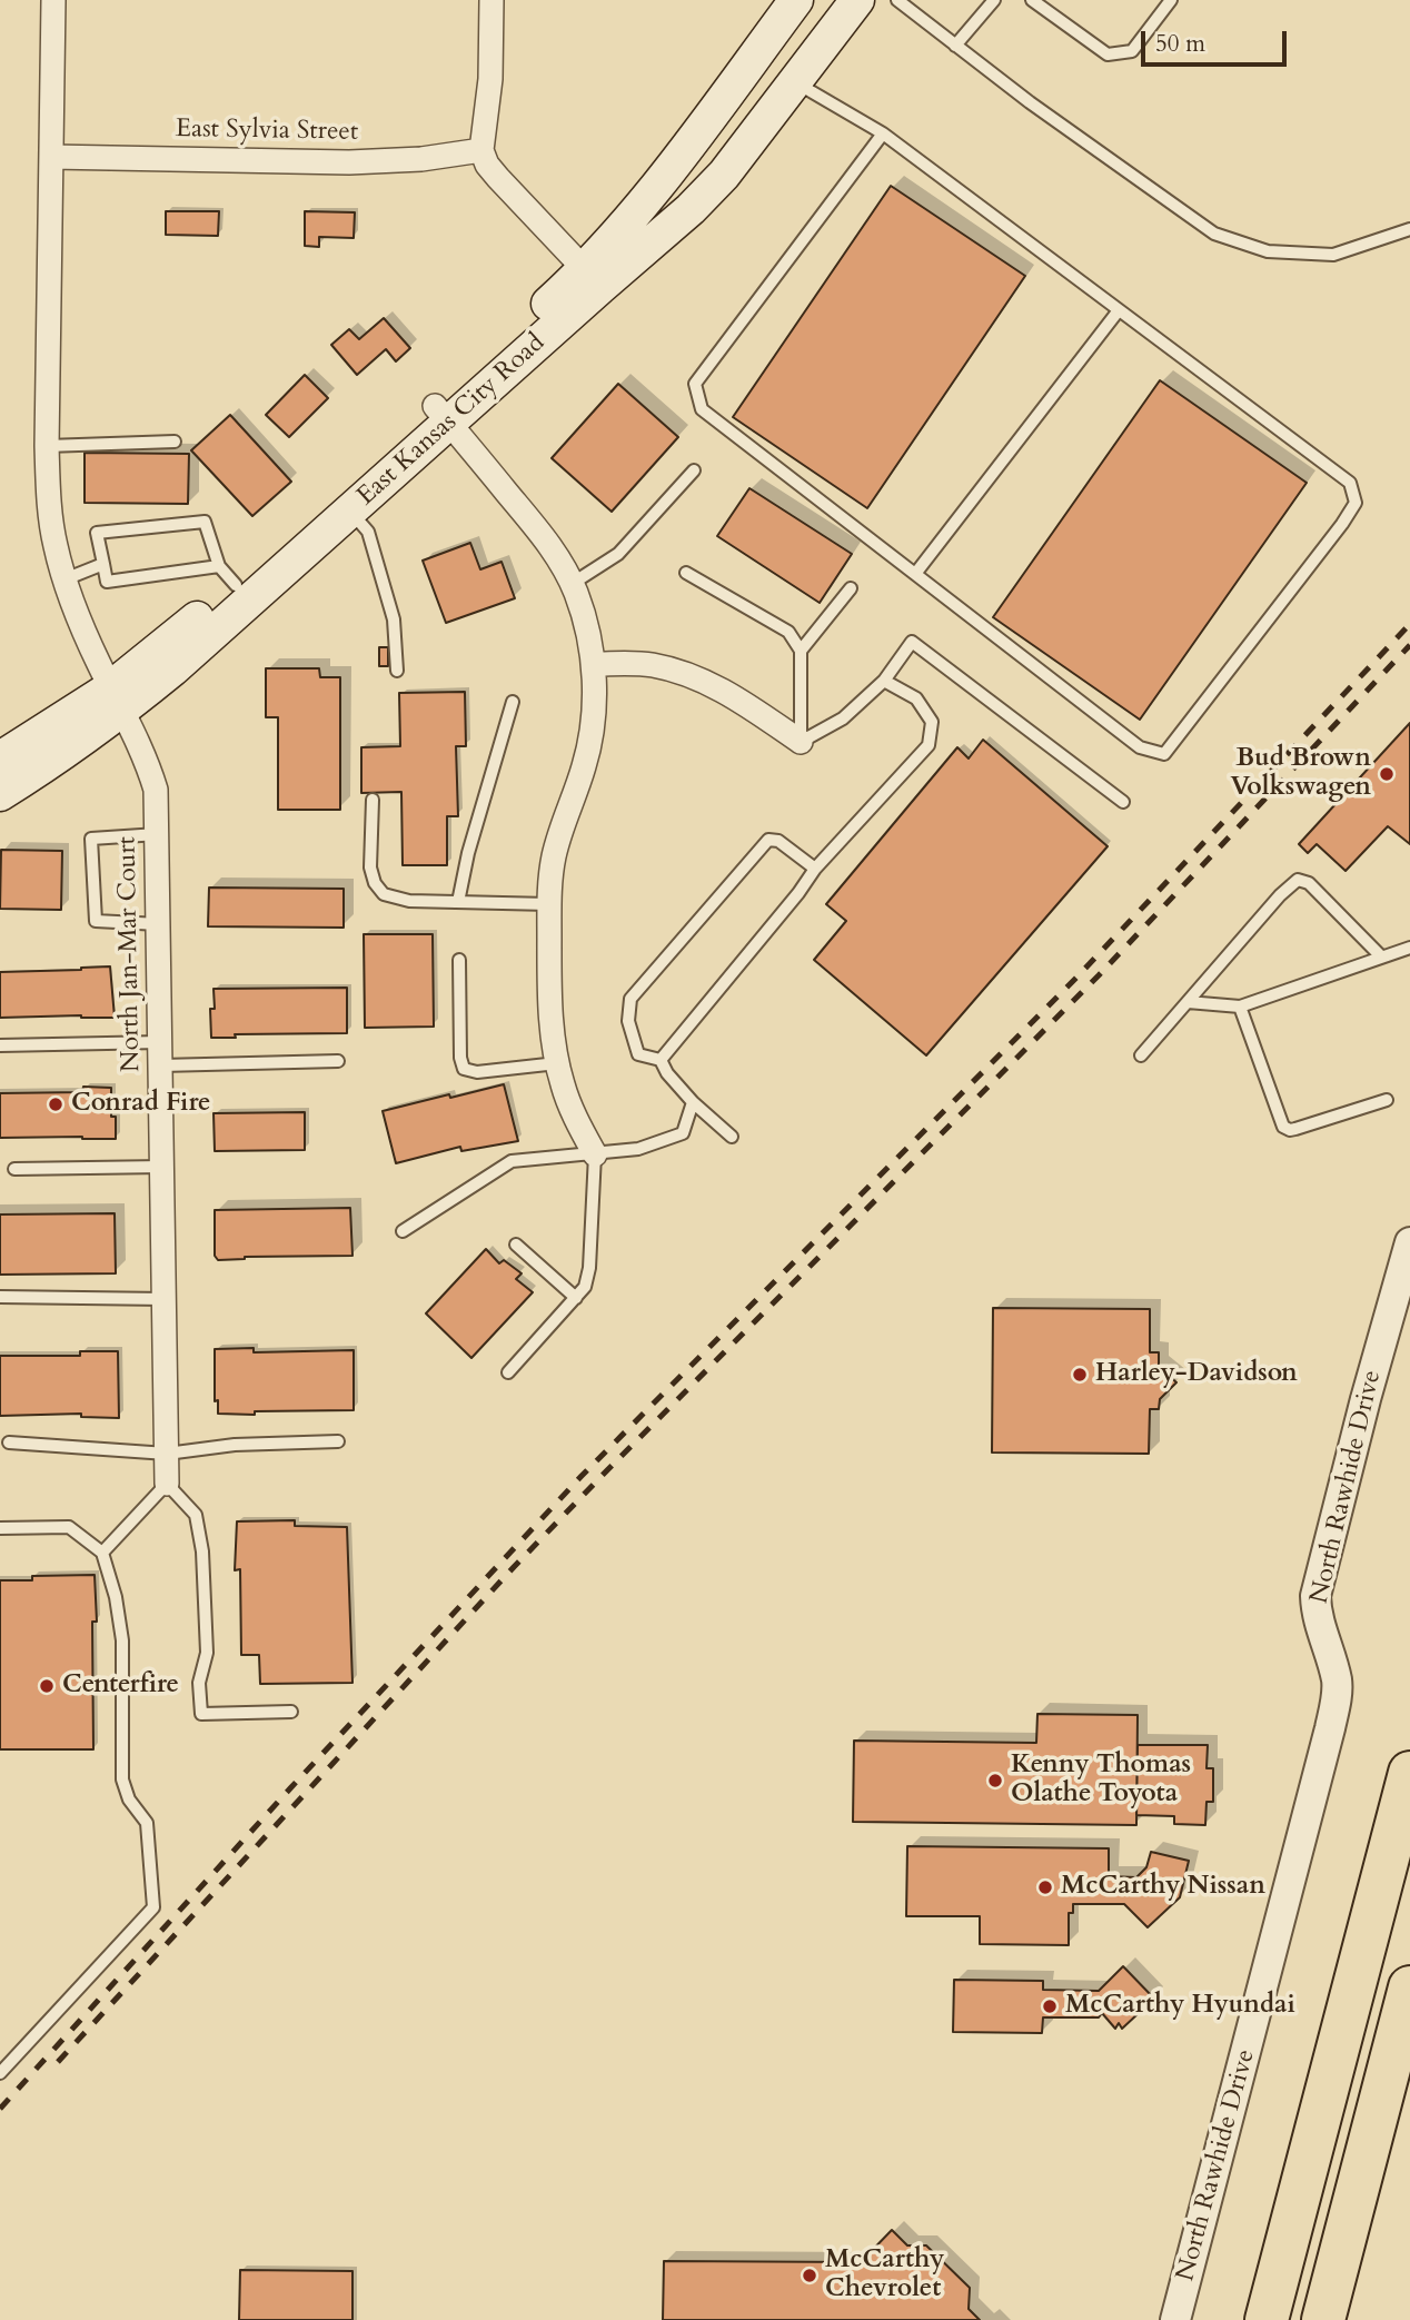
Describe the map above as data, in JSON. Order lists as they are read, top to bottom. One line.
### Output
{"streets":{"main road":["East Kansas City Road"],"street":["East Sylvia Street","North Jan-Mar Court","North Rawhide Drive"]},"crossings":[["East Sylvia Street","North Jan-Mar Court"],["East Kansas City Road","North Jan-Mar Court"]],"places":["Bud Brown Volkswagen","Conrad Fire","Harley-Davidson","Centerfire","Kenny Thomas Olathe Toyota","McCarthy Nissan","McCarthy Hyundai","McCarthy Chevrolet"],"scale_bar":"50 m"}
